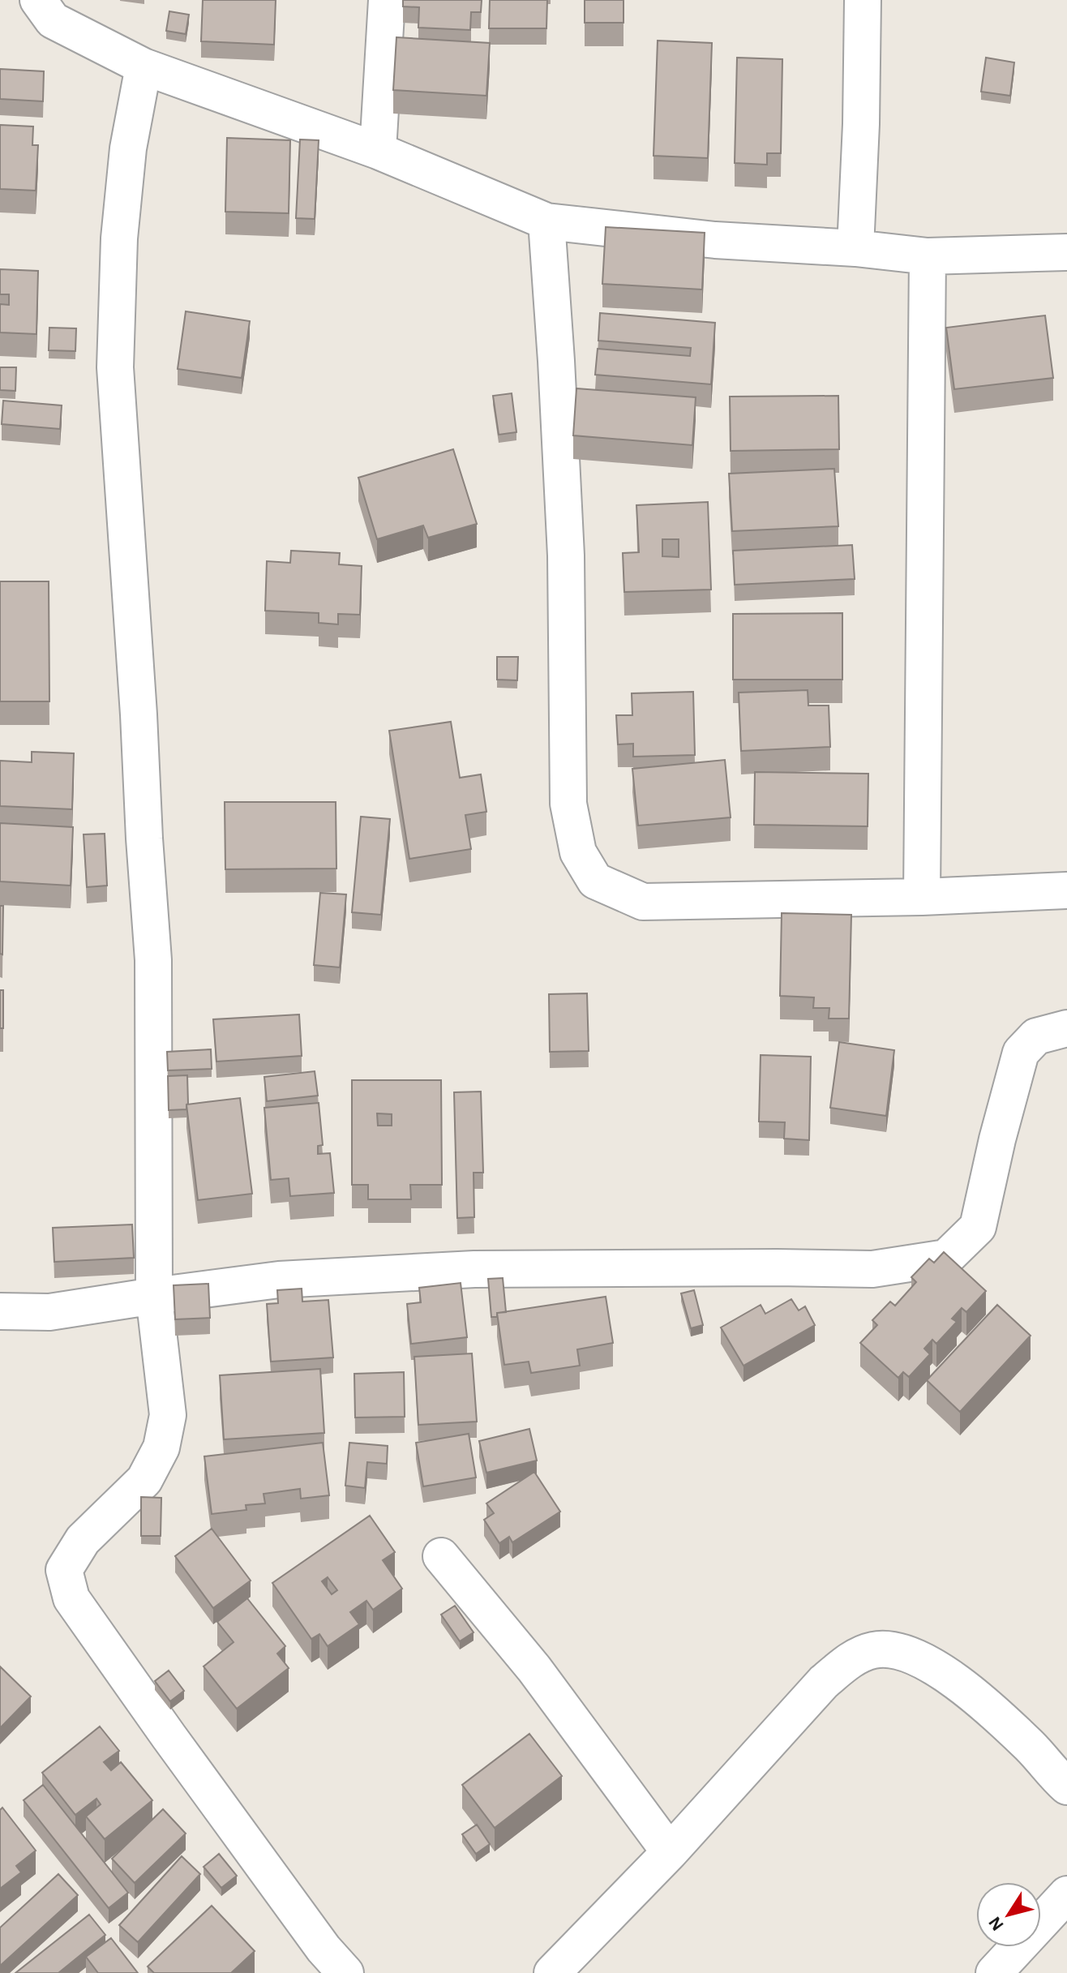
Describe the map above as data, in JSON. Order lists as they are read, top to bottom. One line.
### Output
{"north":"bottom left"}
